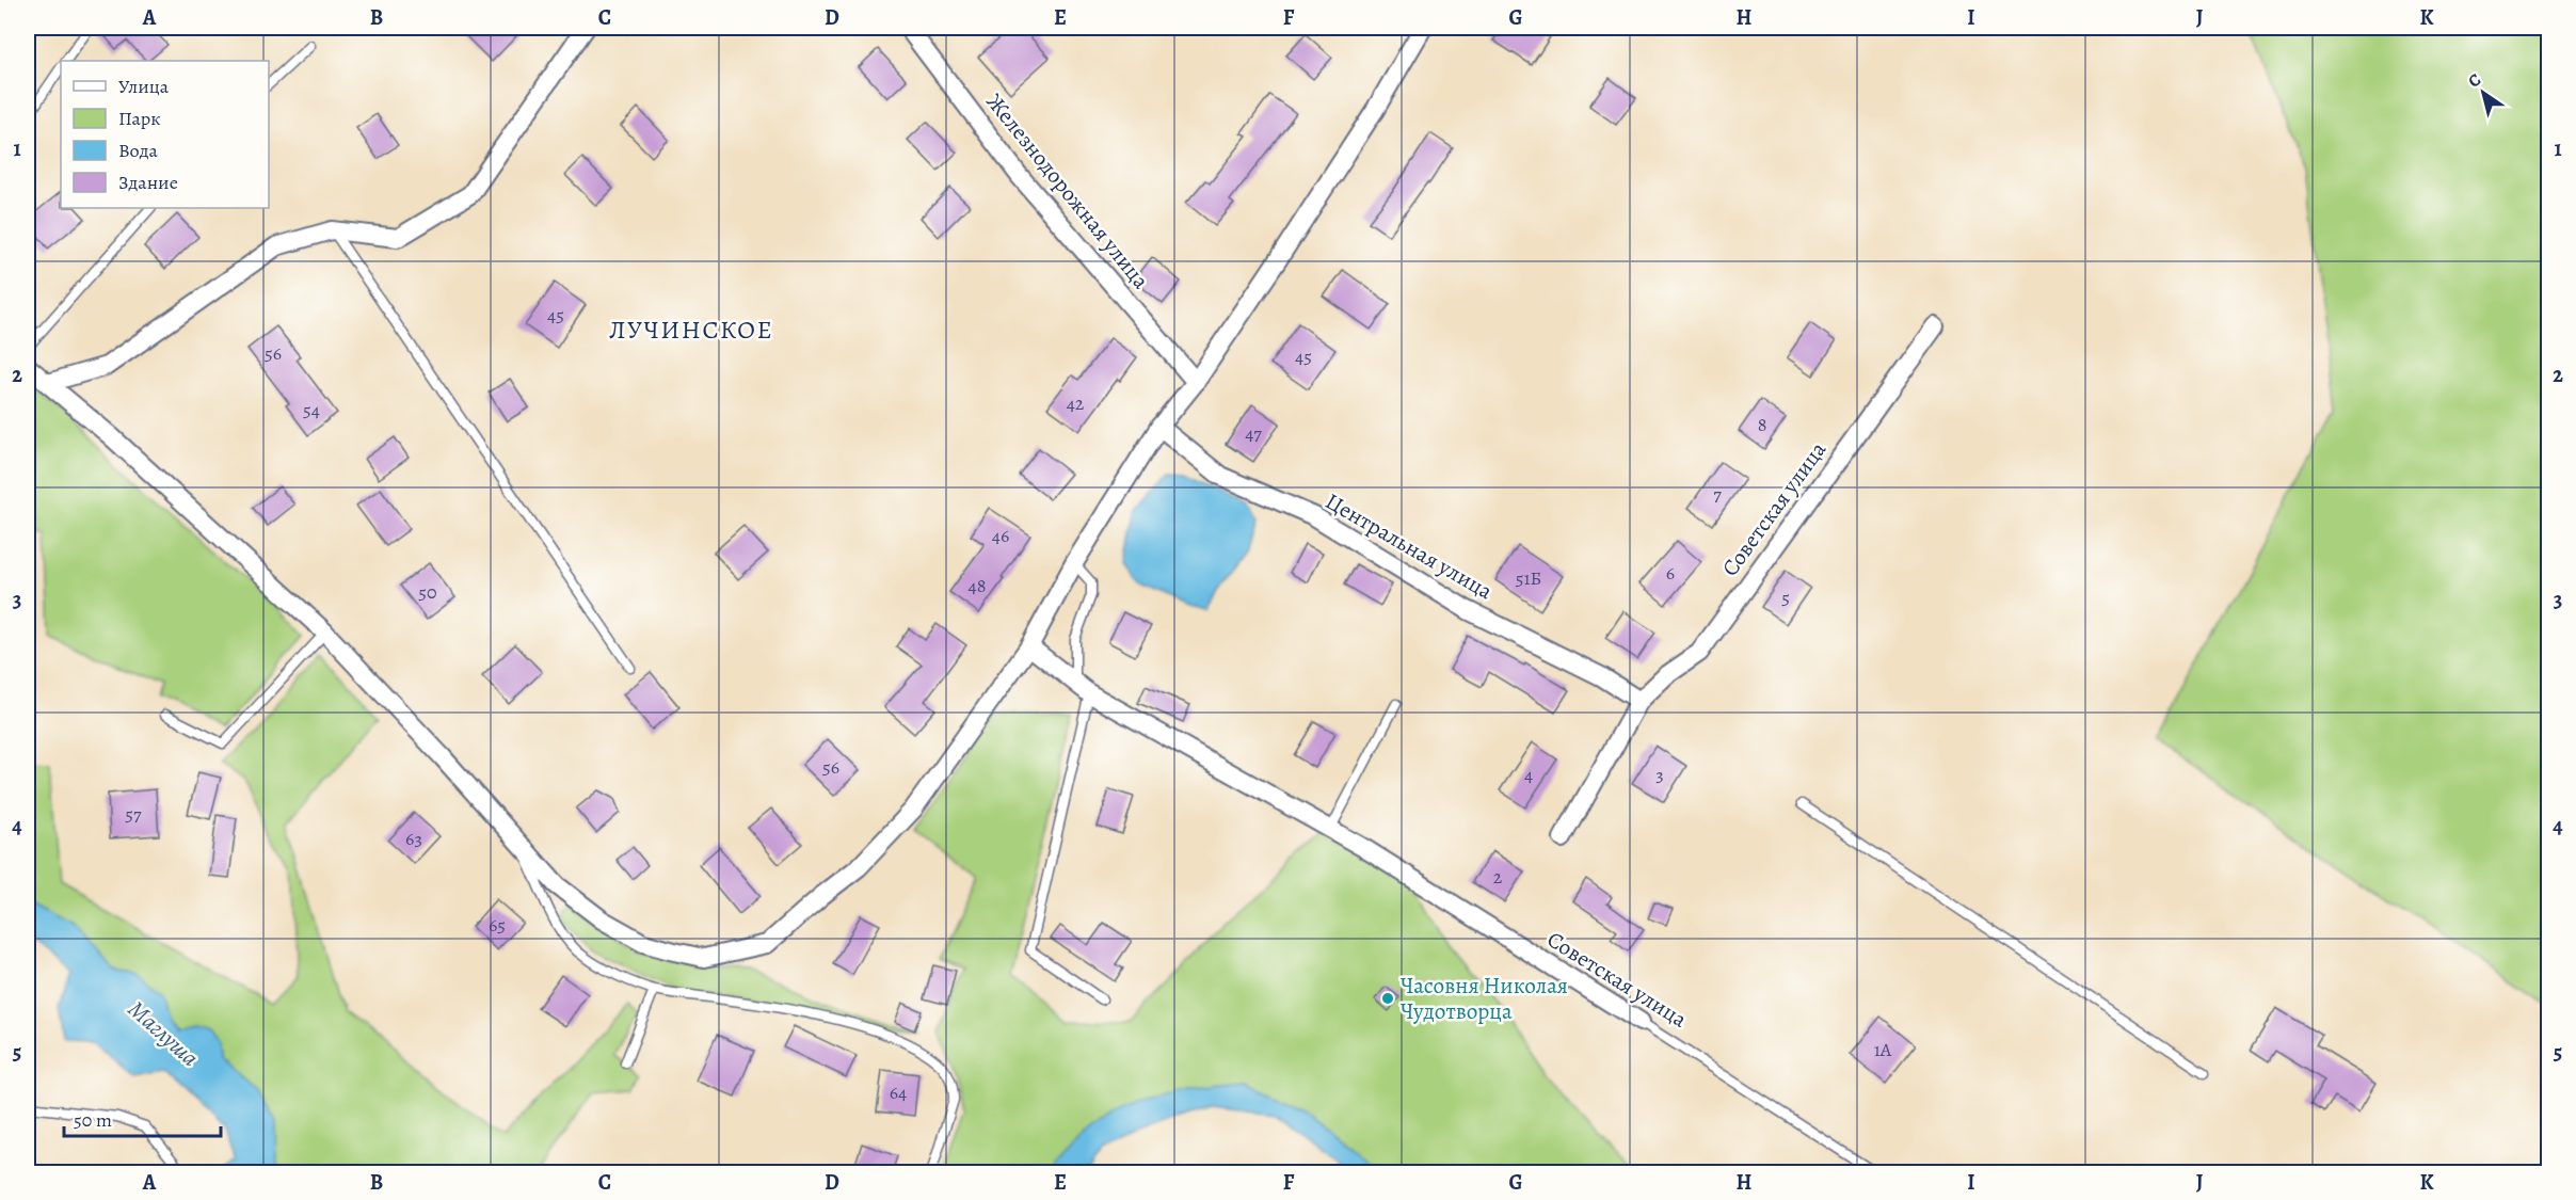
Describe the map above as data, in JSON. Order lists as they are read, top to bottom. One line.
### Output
{"streets":{"street":["Железнодорожная улица","Советская улица","Центральная улица"]},"crossings":[["Советская улица","Центральная улица"]],"districts":["ЛУЧИНСКОЕ"],"water":["Маглуша"],"places":["Часовня Николая Чудотворца"],"house_numbers":["45","56","45","42","54","8","47","7","46","6","51Б","48","50","5","56","4","3","57","63","2","65","1А","64"],"legend":["Улица","Парк","Вода","Здание"],"scale_bar":"50 m","north":"top left","grid":{"columns":["A","B","C","D","E","F","G","H","I","J","K"],"rows":["1","2","3","4","5"]}}
